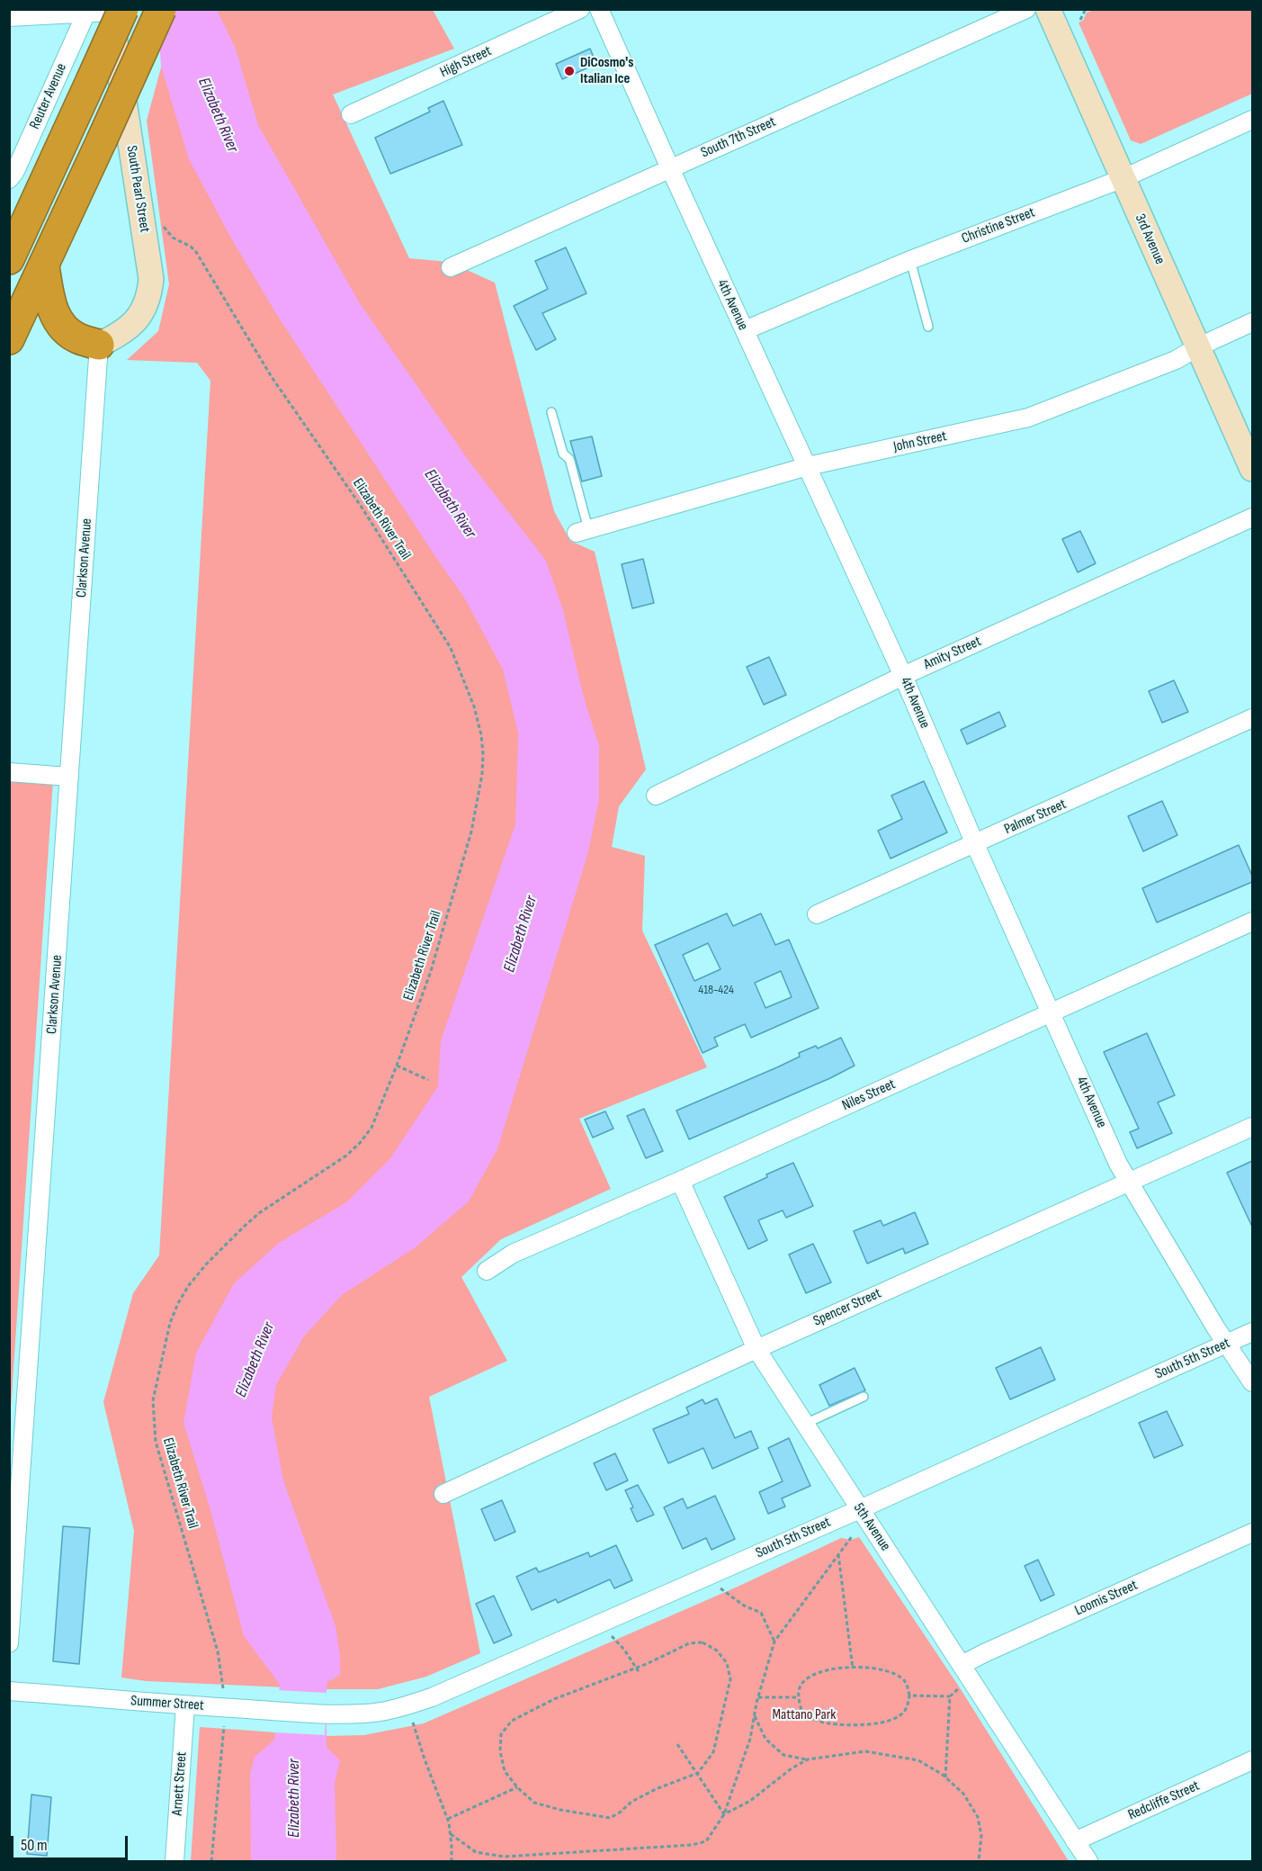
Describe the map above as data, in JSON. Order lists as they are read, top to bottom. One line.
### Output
{"streets":{"street":["High Street","Reuter Avenue","South 7th Street","South Pearl Street","Christine Street","3rd Avenue","4th Avenue","John Street","Clarkson Avenue","Amity Street","Palmer Street","Niles Street","Spencer Street","South 5th Street","5th Avenue","Loomis Street","Summer Street","Arnett Street","Redcliffe Street"],"path":["Elizabeth River Trail"]},"crossings":[["Reuter Avenue","South Pearl Street"],["South 7th Street","4th Avenue"],["South Pearl Street","Clarkson Avenue"],["Christine Street","3rd Avenue"],["Christine Street","4th Avenue"],["3rd Avenue","John Street"],["4th Avenue","John Street"],["4th Avenue","Amity Street"],["4th Avenue","Palmer Street"],["4th Avenue","Niles Street"],["4th Avenue","Spencer Street"],["4th Avenue","South 5th Street"],["Niles Street","5th Avenue"],["Spencer Street","5th Avenue"],["South 5th Street","5th Avenue"],["South 5th Street","Summer Street"],["5th Avenue","Loomis Street"],["5th Avenue","Redcliffe Street"],["Summer Street","Arnett Street"]],"water":["Elizabeth River"],"parks":["Mattano Park"],"places":["DiCosmo's Italian Ice"],"house_numbers":["418-424"],"scale_bar":"50 m"}
